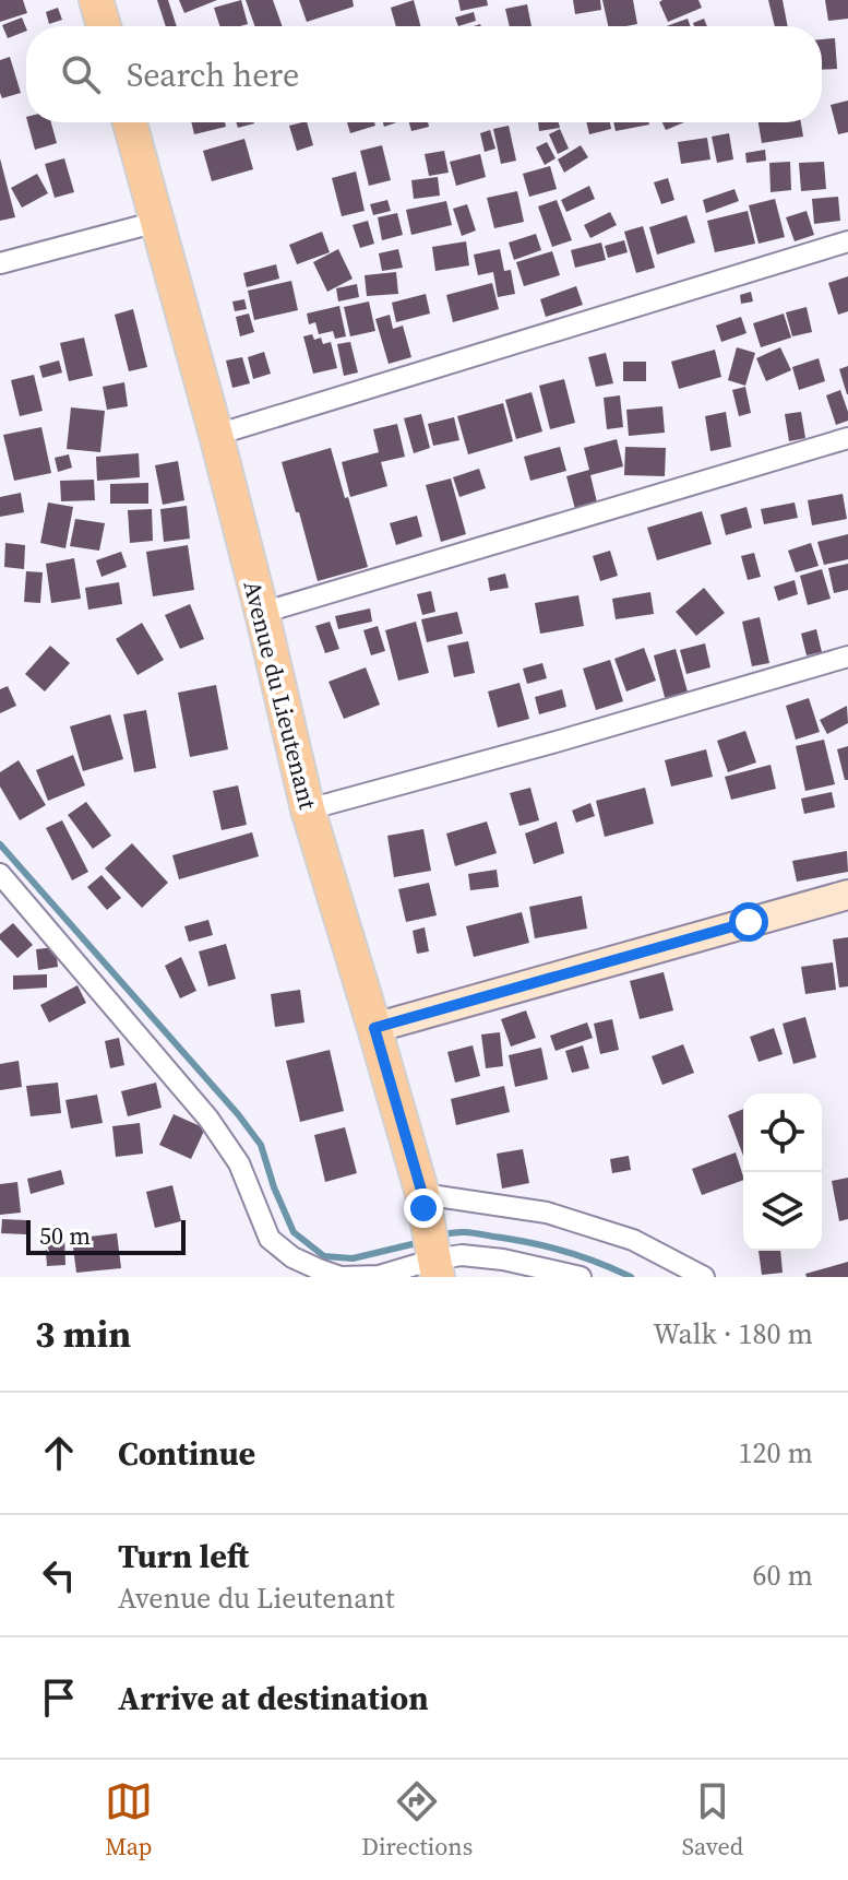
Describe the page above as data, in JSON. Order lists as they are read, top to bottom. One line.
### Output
{"streets":{"main road":["Avenue du Lieutenant"]},"scale_bar":"50 m","page":{"search":"Search here","scale":"50 m","heading":["3 min","Walk · 180 m"],"list":[["Continue","120 m"],["Turn left","Avenue du Lieutenant","60 m"],"Arrive at destination"],"nav":["Map","Directions","Saved"]}}
